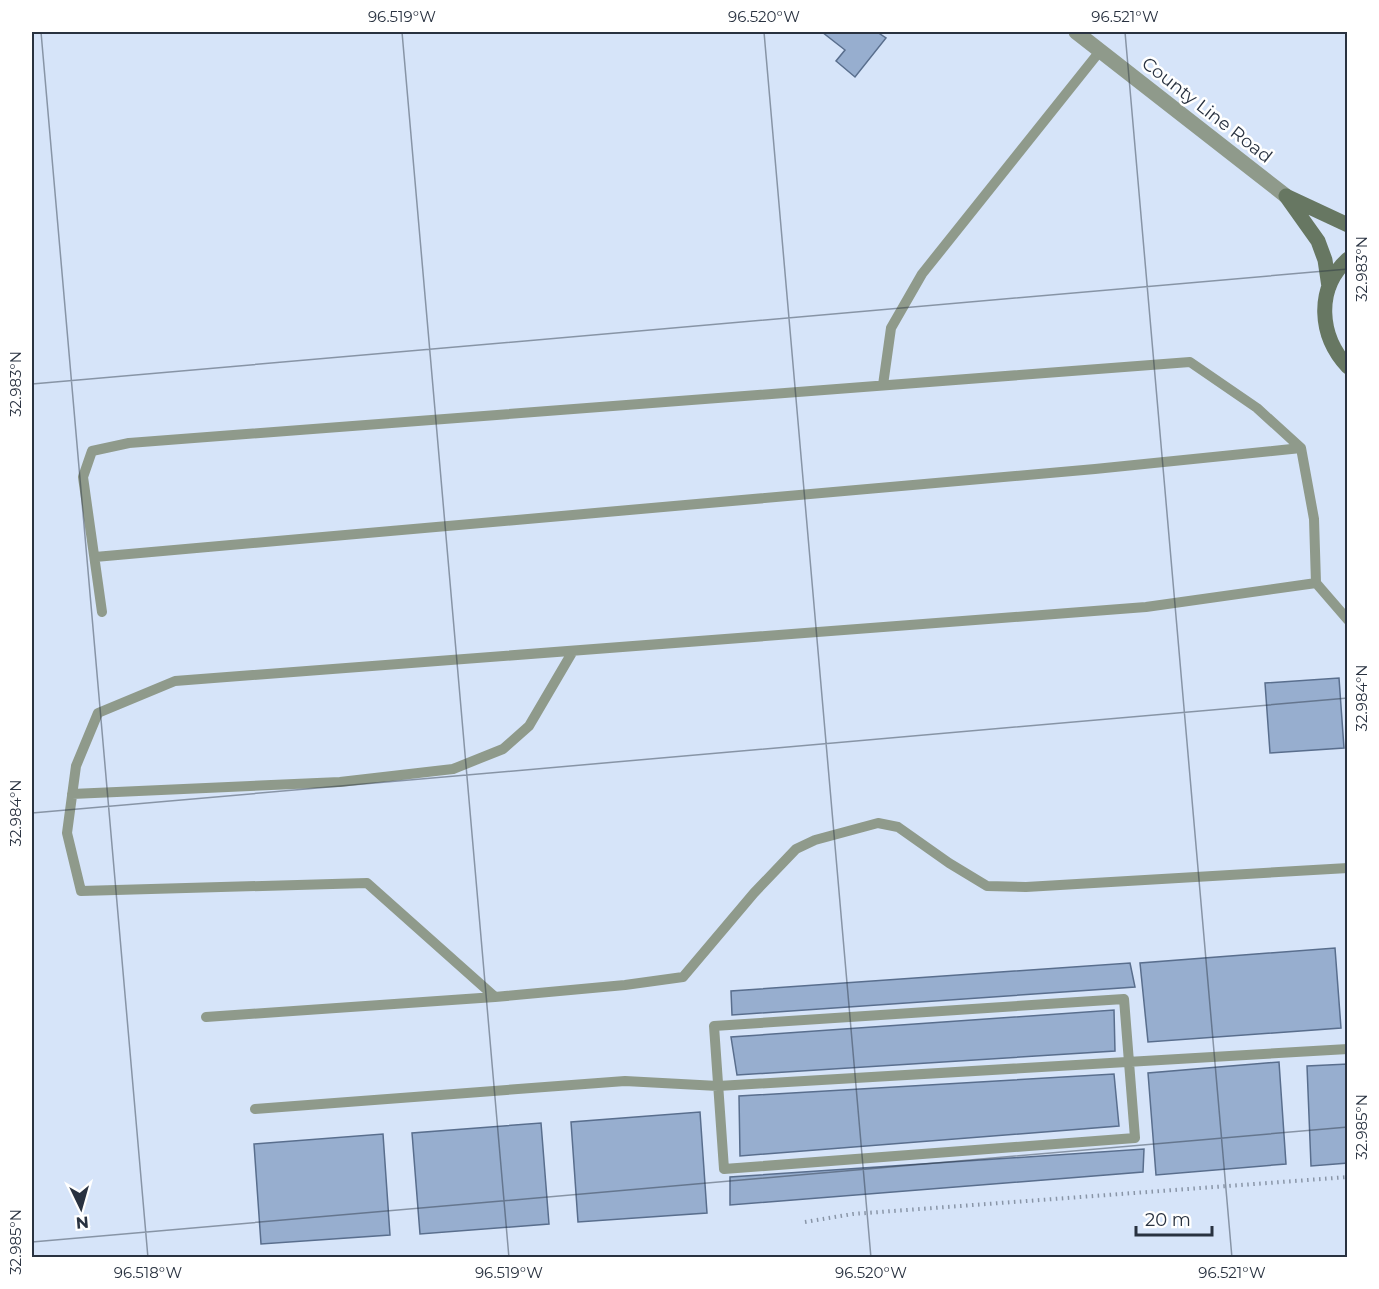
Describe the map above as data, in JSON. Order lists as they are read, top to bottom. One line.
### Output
{"streets":{"street":["County Line Road"]},"scale_bar":"20 m","north":"bottom","coordinates":["96.519°W","96.520°W","96.521°W","32.983°N","32.984°N","32.985°N","96.518°W"]}
